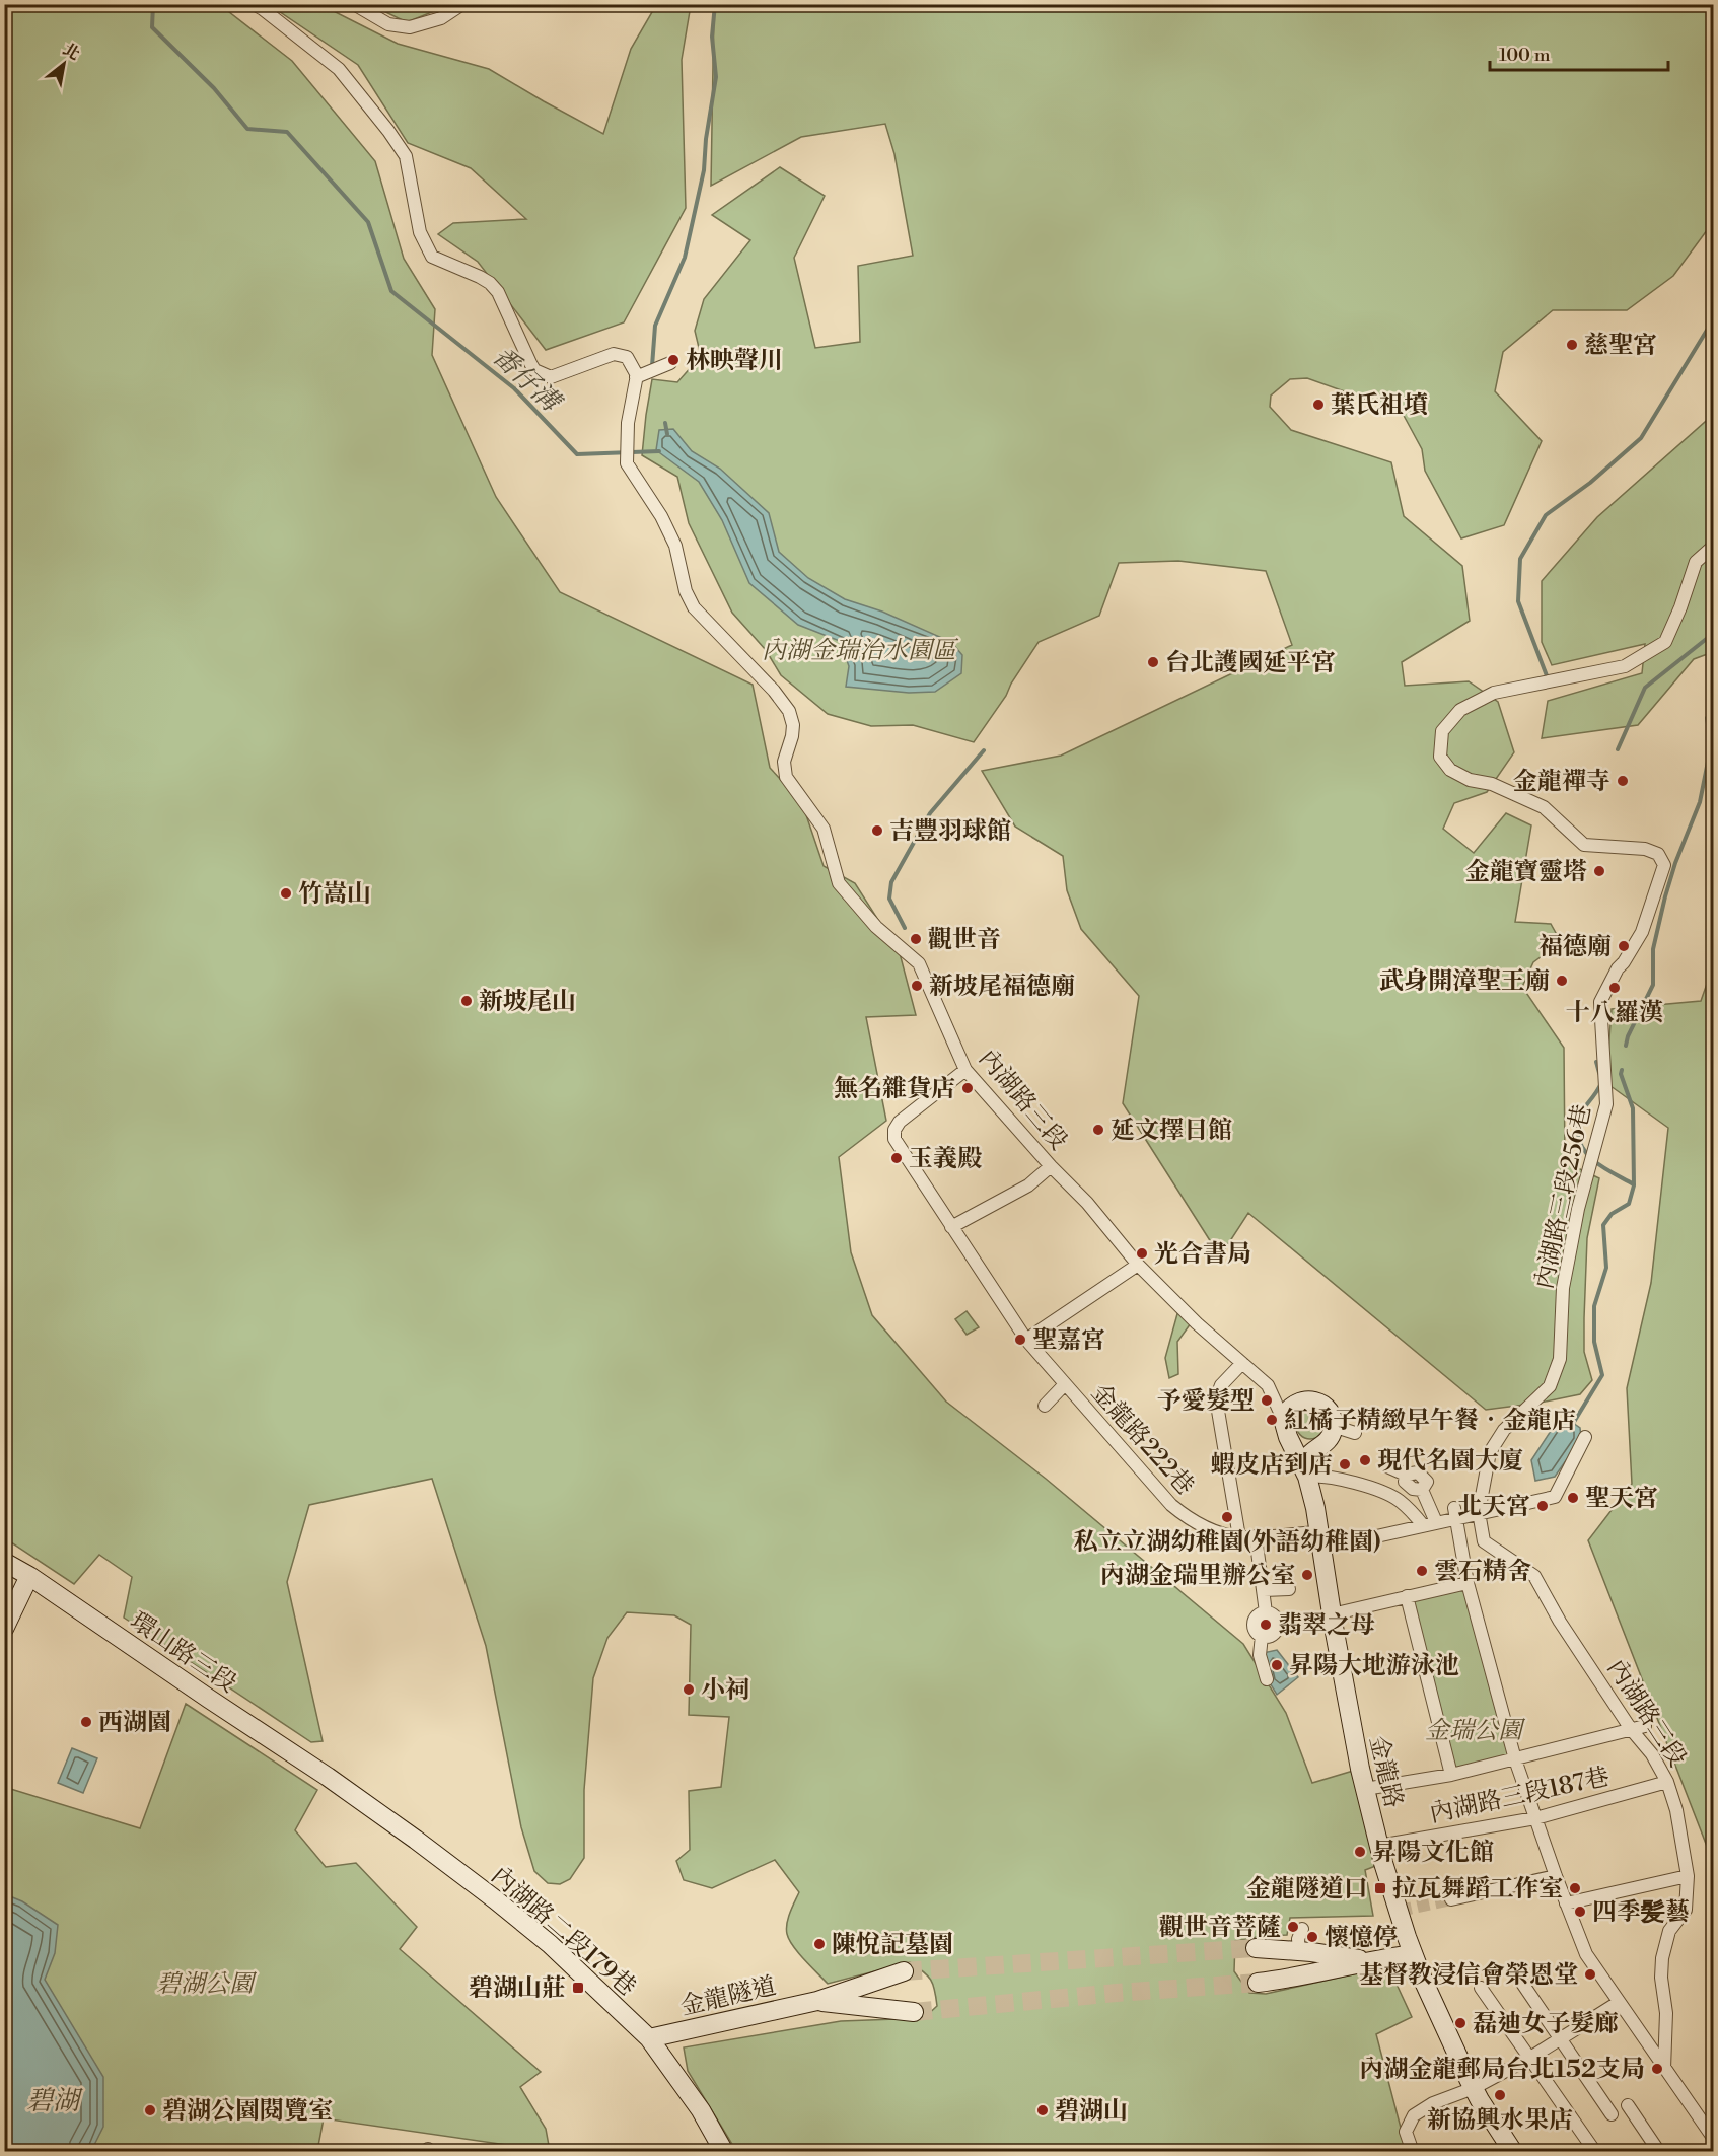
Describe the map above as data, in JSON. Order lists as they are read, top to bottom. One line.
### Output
{"streets":{"street":["內湖路三段","內湖路三段256巷","金龍路222巷","環山路三段","金龍路","內湖路三段187巷","內湖路二段179巷","金龍隧道"]},"crossings":[["內湖路三段","金龍路222巷"],["內湖路三段","金龍路"],["內湖路三段","內湖路三段187巷"],["內湖路三段256巷","金龍路222巷"],["金龍路222巷","金龍路"],["環山路三段","內湖路二段179巷"],["金龍路","內湖路三段187巷"],["內湖路二段179巷","金龍隧道"]],"water":["番仔溝","碧湖"],"parks":["內湖金瑞治水園區","金瑞公園","碧湖公園"],"places":{"other":["慈聖宮","林映聲川","葉氏祖墳","台北護國延平宮","金龍禪寺","吉豐羽球館","金龍寶靈塔","竹嵩山","觀世音","福德廟","武身開漳聖王廟","新坡尾福德廟","十八羅漢","新坡尾山","無名雜貨店","延文擇日館","玉義殿","光合書局","聖嘉宮","予愛髮型","紅橘子精緻早午餐．金龍店","現代名園大廈","蝦皮店到店","聖天宮","北天宮","私立立湖幼稚園(外語幼稚園)","雲石精舍","內湖金瑞里辦公室","翡翠之母","昇陽大地游泳池","小祠","西湖園","昇陽文化館","拉瓦舞蹈工作室","四季髪藝","觀世音菩薩","懷憶停","陳悅記墓園","基督教浸信會榮恩堂","磊迪女子髮廊","內湖金龍郵局台北152支局","新協興水果店","碧湖公園閱覽室","碧湖山"],"transit":["金龍隧道口","碧湖山莊"]},"scale_bar":"100 m","north":"top right"}
